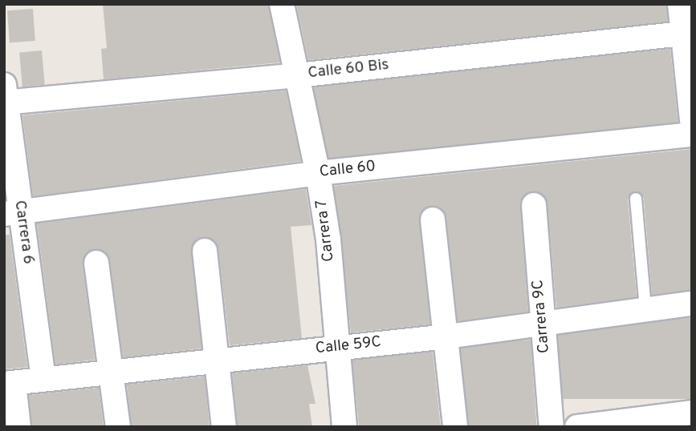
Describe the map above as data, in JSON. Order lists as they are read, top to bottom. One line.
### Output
{"streets":{"street":["Calle 60 Bis","Calle 60","Carrera 7","Carrera 6","Carrera 9C","Calle 59C"]},"crossings":[["Calle 60 Bis","Carrera 7"],["Calle 60 Bis","Carrera 6"],["Calle 60","Carrera 7"],["Calle 60","Carrera 6"],["Carrera 7","Calle 59C"],["Carrera 6","Calle 59C"],["Carrera 9C","Calle 59C"]]}
